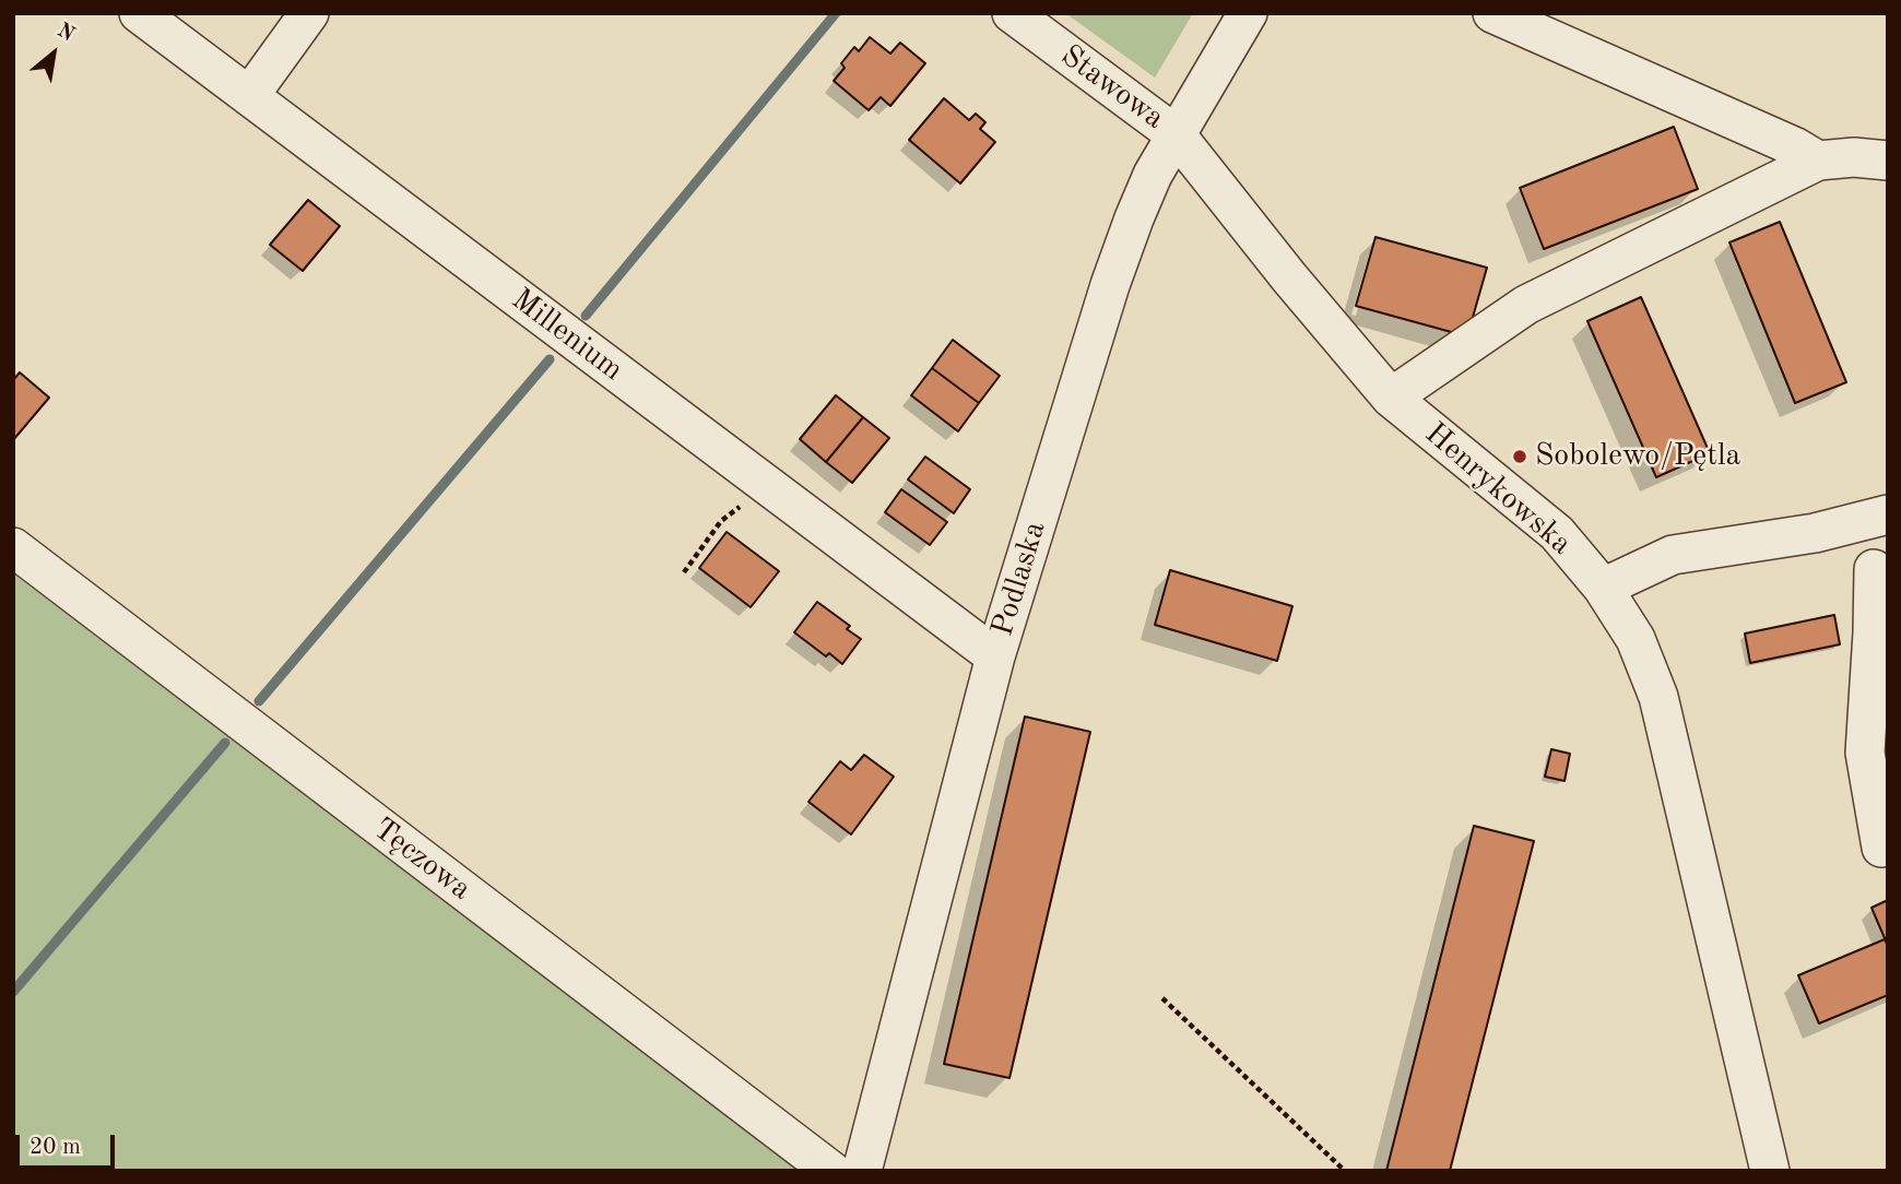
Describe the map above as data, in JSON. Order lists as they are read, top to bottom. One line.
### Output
{"streets":{"street":["Stawowa","Millenium","Henrykowska","Podlaska","Tęczowa"]},"crossings":[["Stawowa","Henrykowska"],["Stawowa","Podlaska"],["Millenium","Podlaska"],["Henrykowska","Podlaska"]],"places":["Sobolewo/Pętla"],"scale_bar":"20 m","north":"top right"}
